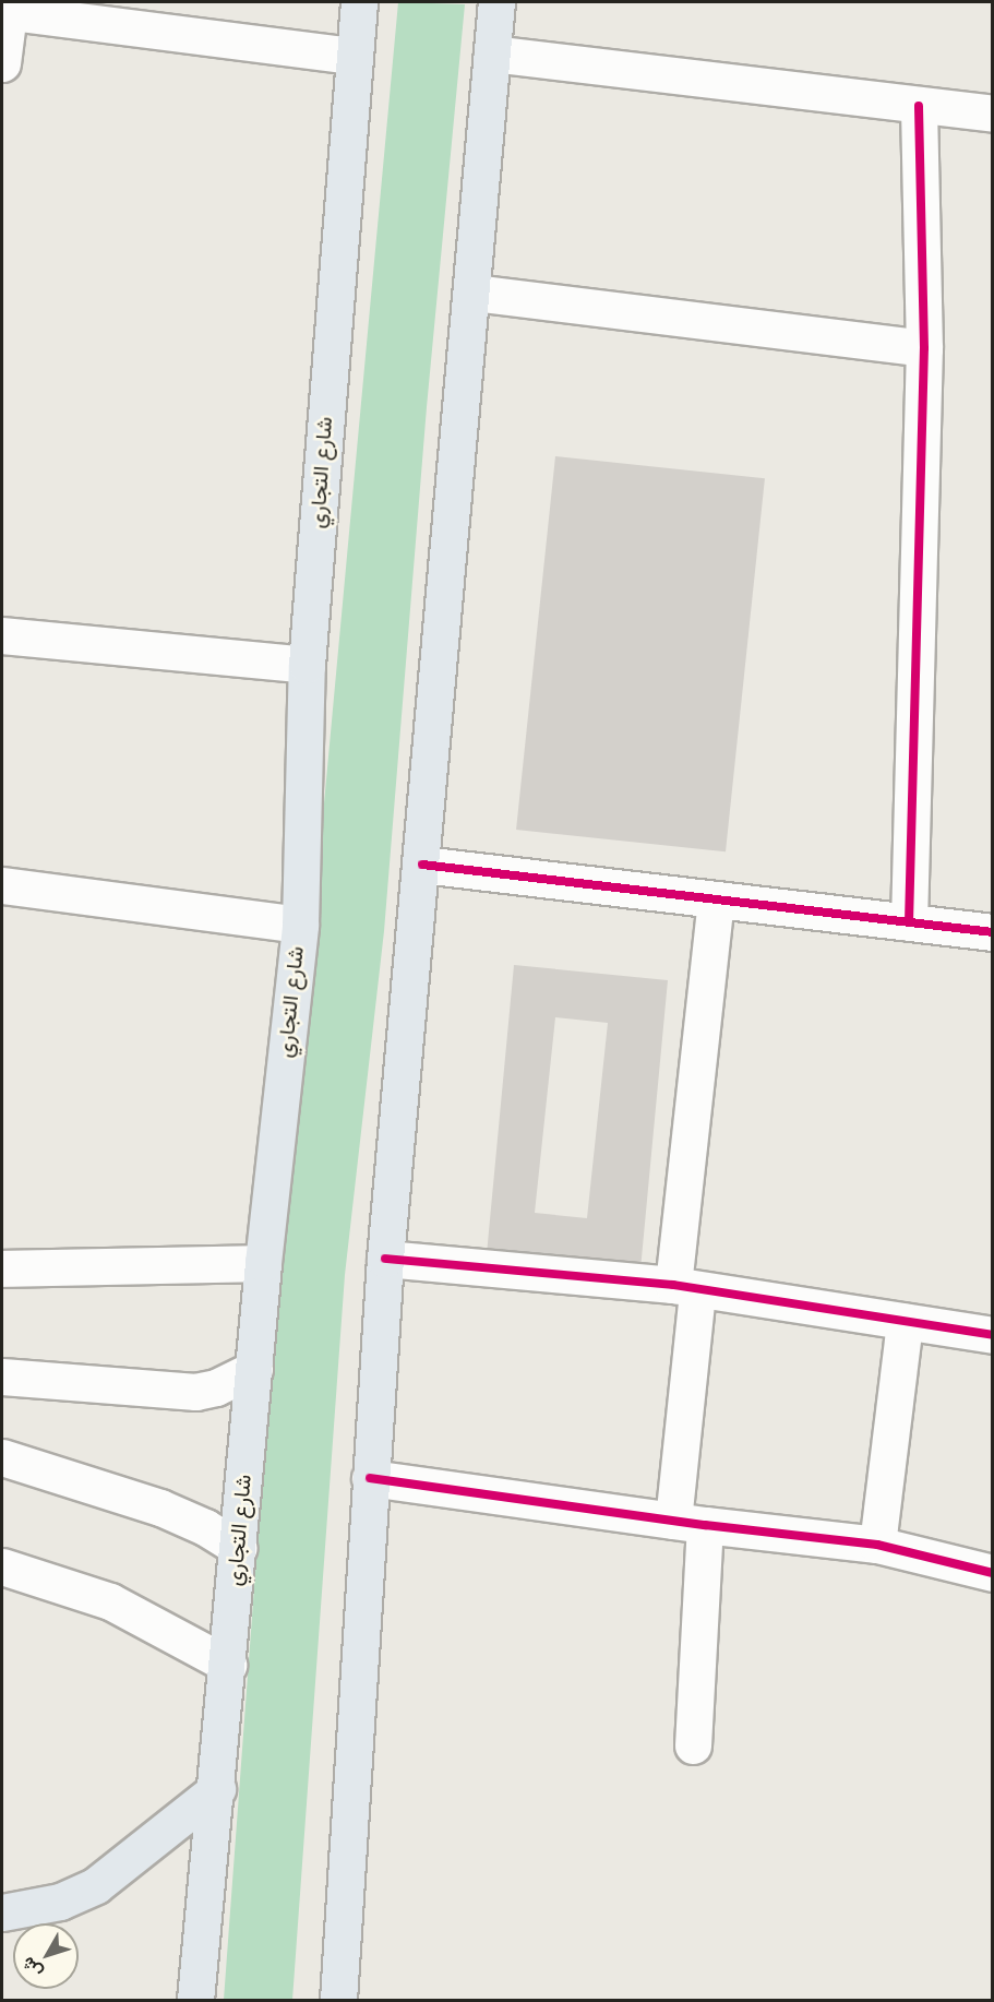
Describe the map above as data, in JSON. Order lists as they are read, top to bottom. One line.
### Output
{"streets":{"main road":["شارع التجاري"]},"north":"bottom left"}
